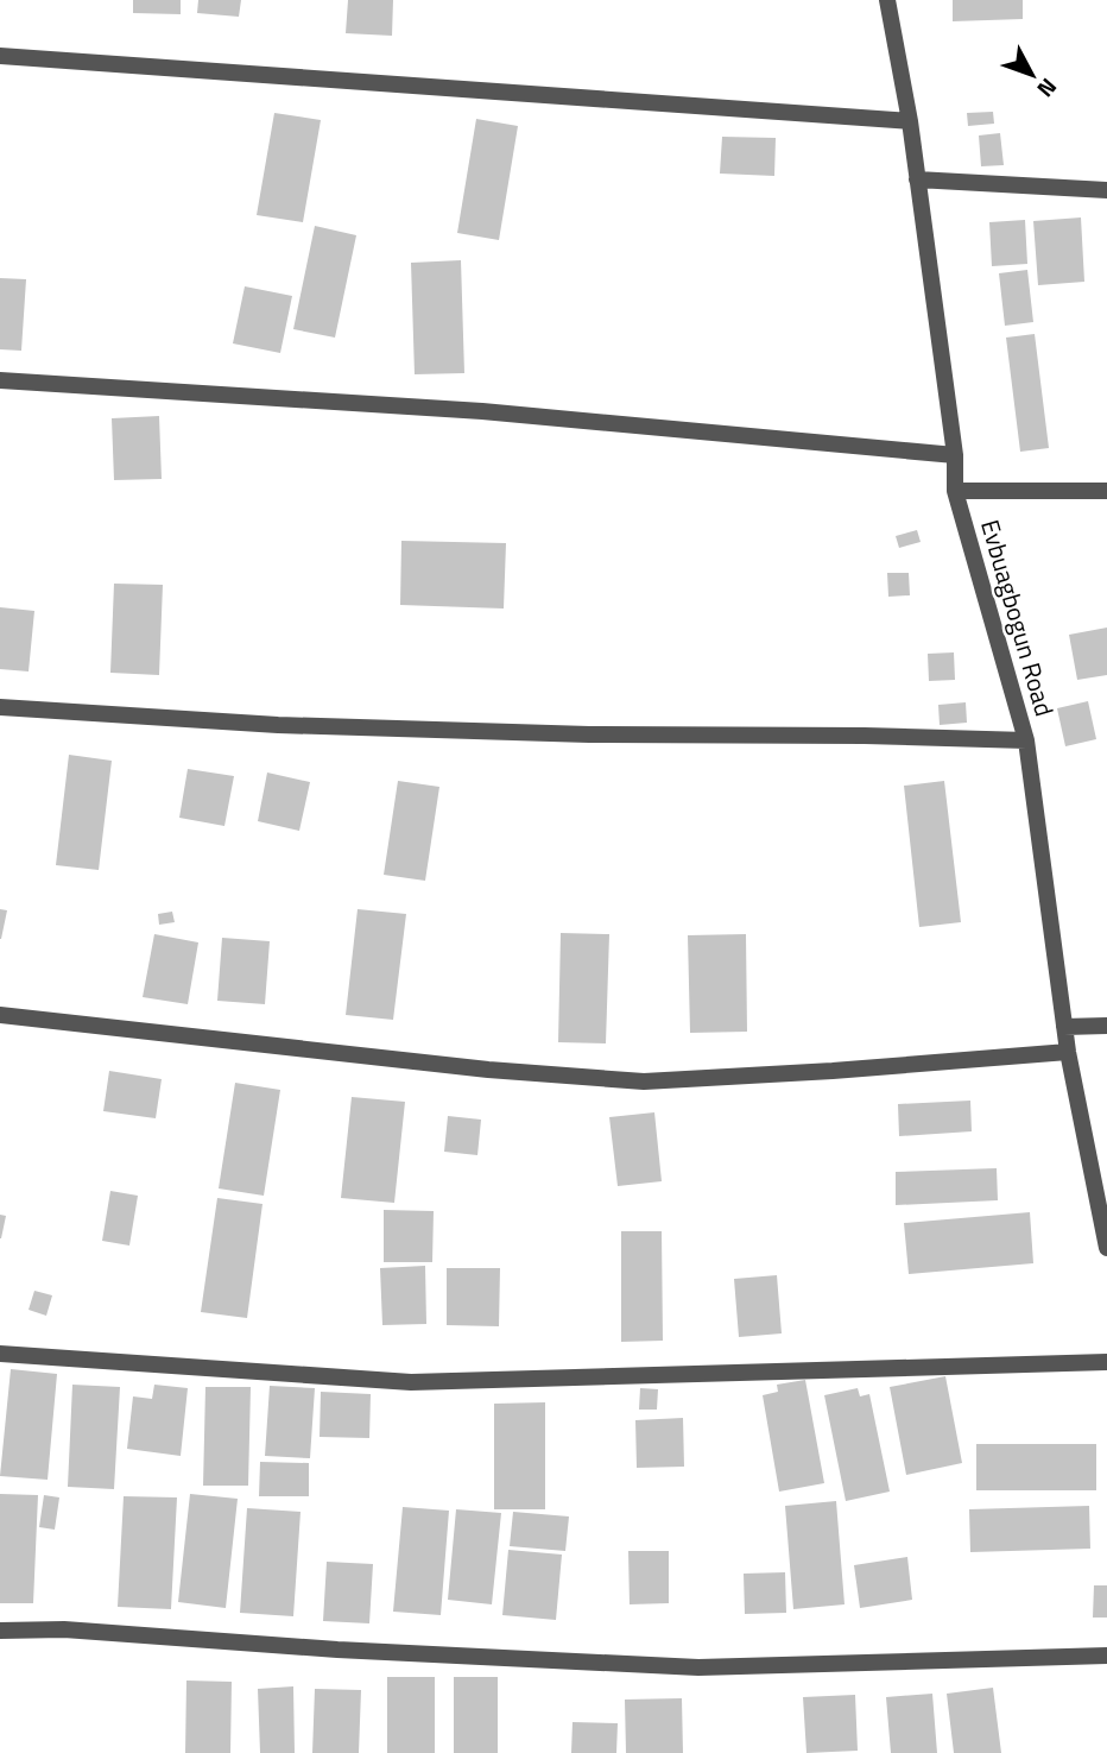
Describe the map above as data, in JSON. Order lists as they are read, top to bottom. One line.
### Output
{"streets":{"street":["Evbuagbogun Road"]},"north":"bottom right"}
